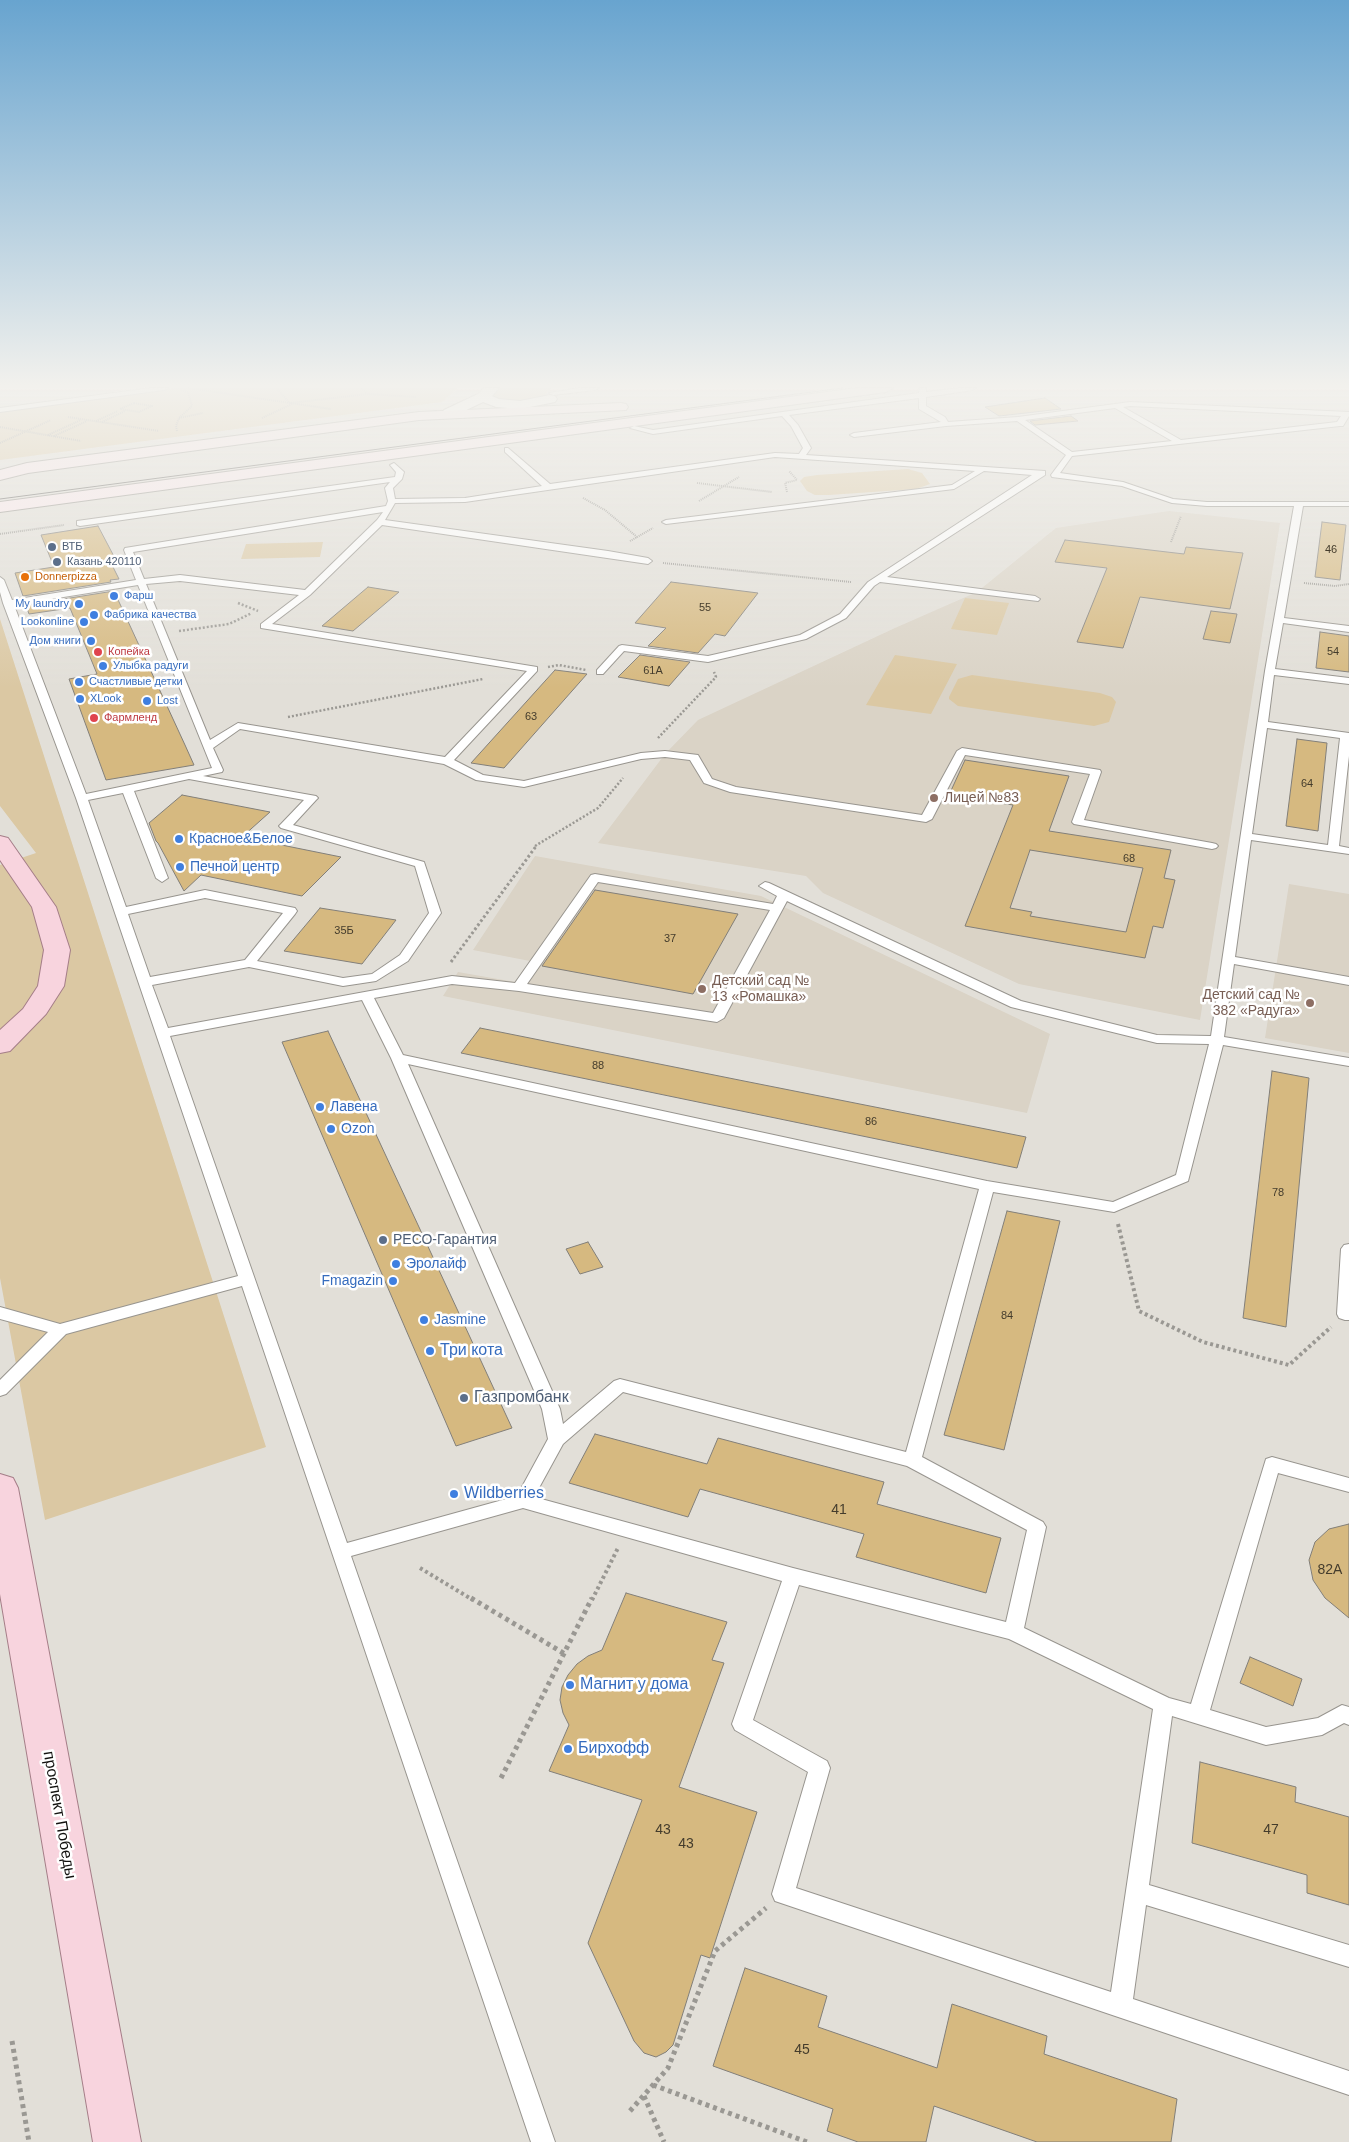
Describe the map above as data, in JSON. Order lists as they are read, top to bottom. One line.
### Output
{"streets":{"main road":["проспект Победы"]},"places":["ВТБ","Казань 420110","Donnerpizza","Фарш","My laundry","Фабрика качества","Lookonline","Дом книги","Копейка","Улыбка радуги","Счастливые детки","XLook","Lost","Фармленд","Лицей №83","Красное&Белое","Печной центр","Детский сад № 13 «Ромашка»","Детский сад № 382 «Радуга»","Лавена","Ozon","РЕСО-Гарантия","Эролайф","Fmagazin","Jasmine","Три кота","Газпромбанк","Wildberries","Магнит у дома","Бирхофф"],"house_numbers":["46","55","54","61А","63","64","68","35Б","37","88","86","78","84","41","82А","43","47","43","45"]}
